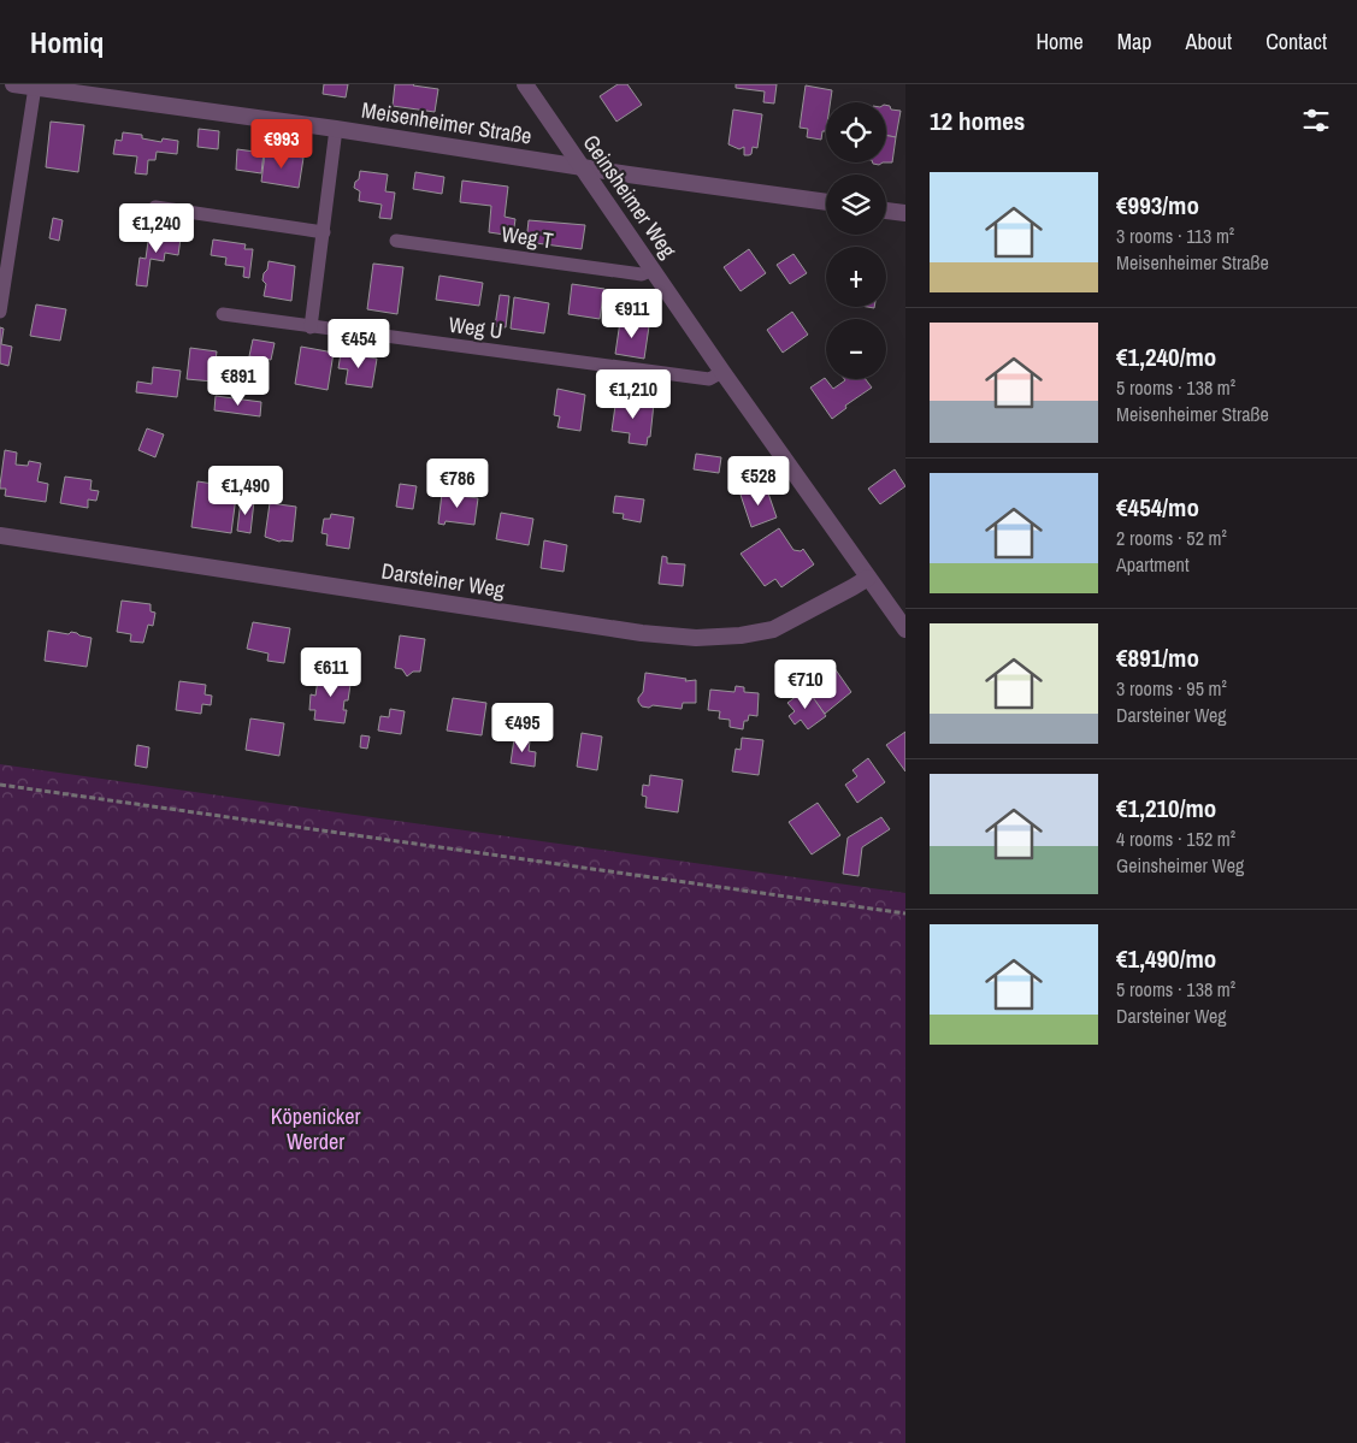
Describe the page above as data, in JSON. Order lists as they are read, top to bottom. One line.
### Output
{"streets":{"street":["Meisenheimer Straße","Geinsheimer Weg","Darsteiner Weg"],"lane":["Weg T","Weg U"]},"crossings":[["Meisenheimer Straße","Geinsheimer Weg"],["Geinsheimer Weg","Weg T"],["Geinsheimer Weg","Weg U"],["Geinsheimer Weg","Darsteiner Weg"]],"parks":["Köpenicker Werder"],"page":{"header":"Homiq","nav":["Home","Map","About","Contact"],"heading":"12 homes","map_buttons":["+","−"],"price":["€993","€1,240","€911","€454","€891","€1,210","€528","€786","€1,490","€611","€710","€495"],"list":[{"name":"€993/mo","note":"3 rooms · 113 m² · Meisenheimer Straße"},{"name":"€1,240/mo","note":"5 rooms · 138 m² · Meisenheimer Straße"},{"name":"€454/mo","note":"2 rooms · 52 m² · Apartment"},{"name":"€891/mo","note":"3 rooms · 95 m² · Darsteiner Weg"},{"name":"€1,210/mo","note":"4 rooms · 152 m² · Geinsheimer Weg"},{"name":"€1,490/mo","note":"5 rooms · 138 m² · Darsteiner Weg"}]}}
